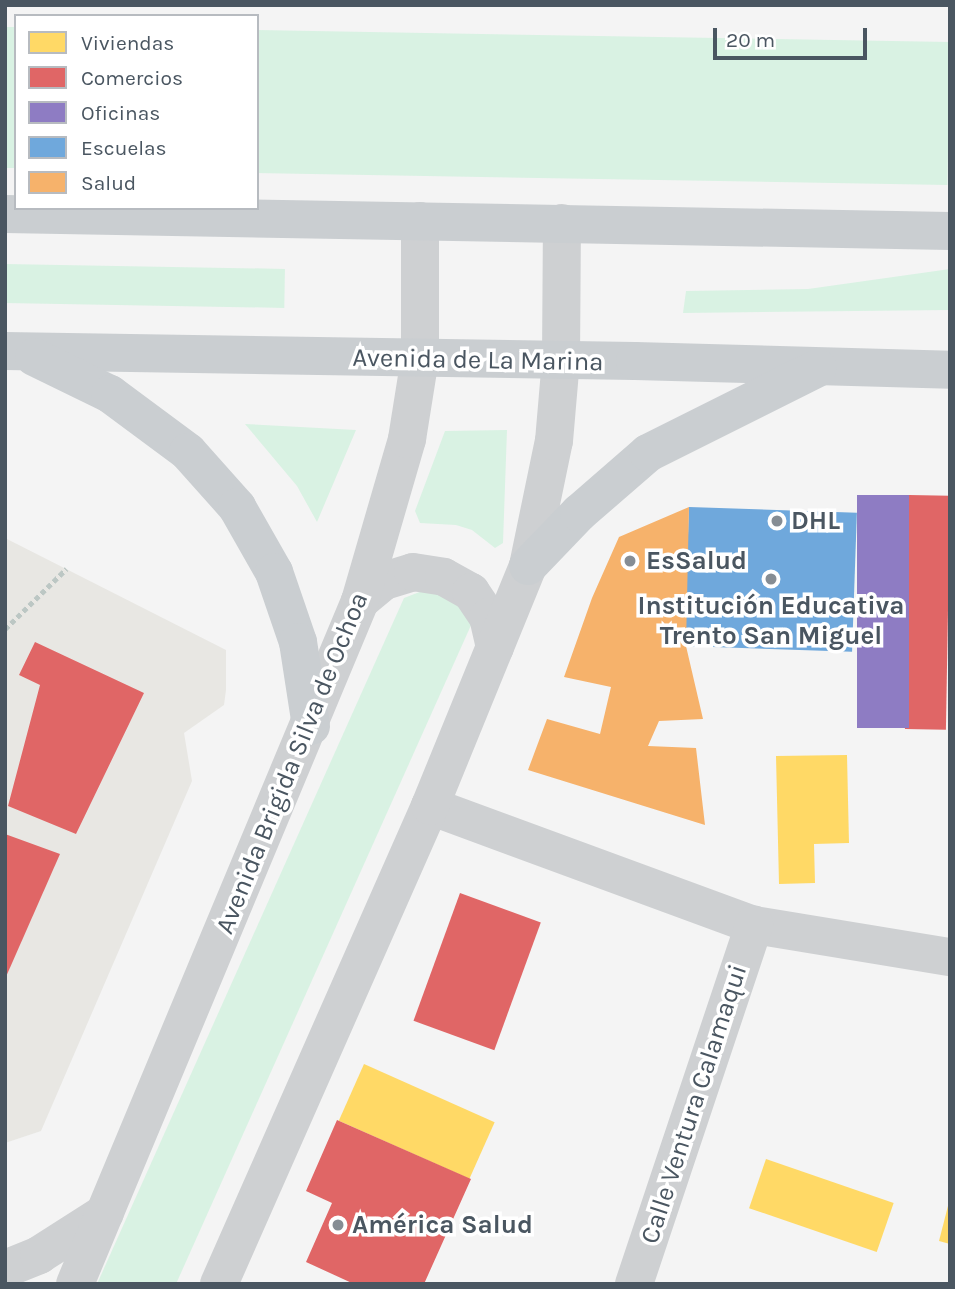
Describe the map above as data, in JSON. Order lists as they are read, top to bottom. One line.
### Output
{"streets":{"main road":["Avenida de La Marina"],"street":["Avenida Brigida Silva de Ochoa","Calle Ventura Calamaqui"]},"crossings":[["Avenida de La Marina","Avenida Brigida Silva de Ochoa"]],"places":["DHL","EsSalud","Institución Educativa Trento San Miguel","América Salud"],"legend":["Viviendas","Comercios","Oficinas","Escuelas","Salud"],"scale_bar":"20 m"}
